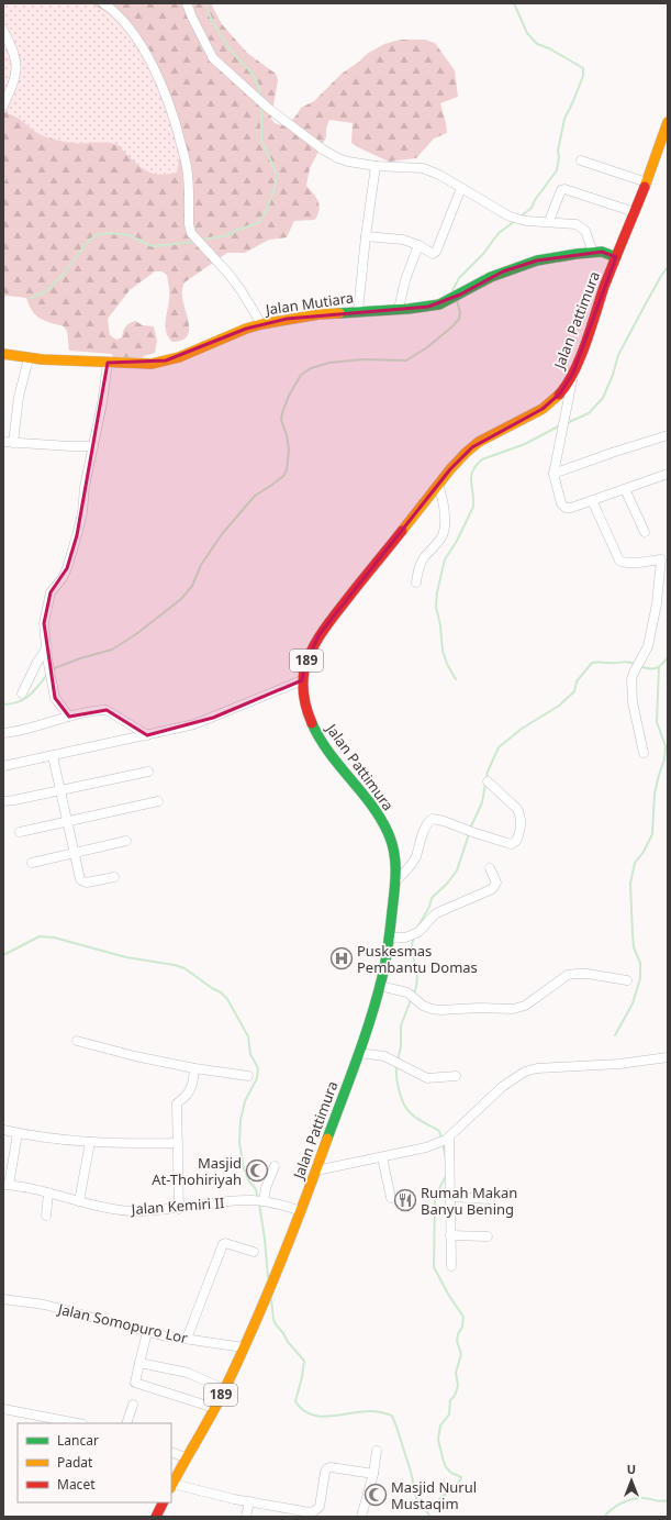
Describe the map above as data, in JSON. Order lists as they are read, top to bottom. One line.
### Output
{"streets":{"main road":["Jalan Mutiara","Jalan Pattimura","189"],"street":["Jalan Kemiri II","Jalan Somopuro Lor"]},"crossings":[["Jalan Mutiara","Jalan Pattimura"],["Jalan Pattimura","Jalan Kemiri II"],["Jalan Pattimura","Jalan Somopuro Lor"]],"places":{"hospital":["Puskesmas Pembantu Domas"],"mosque":["Masjid At-Thohiriyah","Masjid Nurul Mustaqim"],"restaurant":["Rumah Makan Banyu Bening"]},"legend":["Lancar","Padat","Macet"],"north":"top"}
